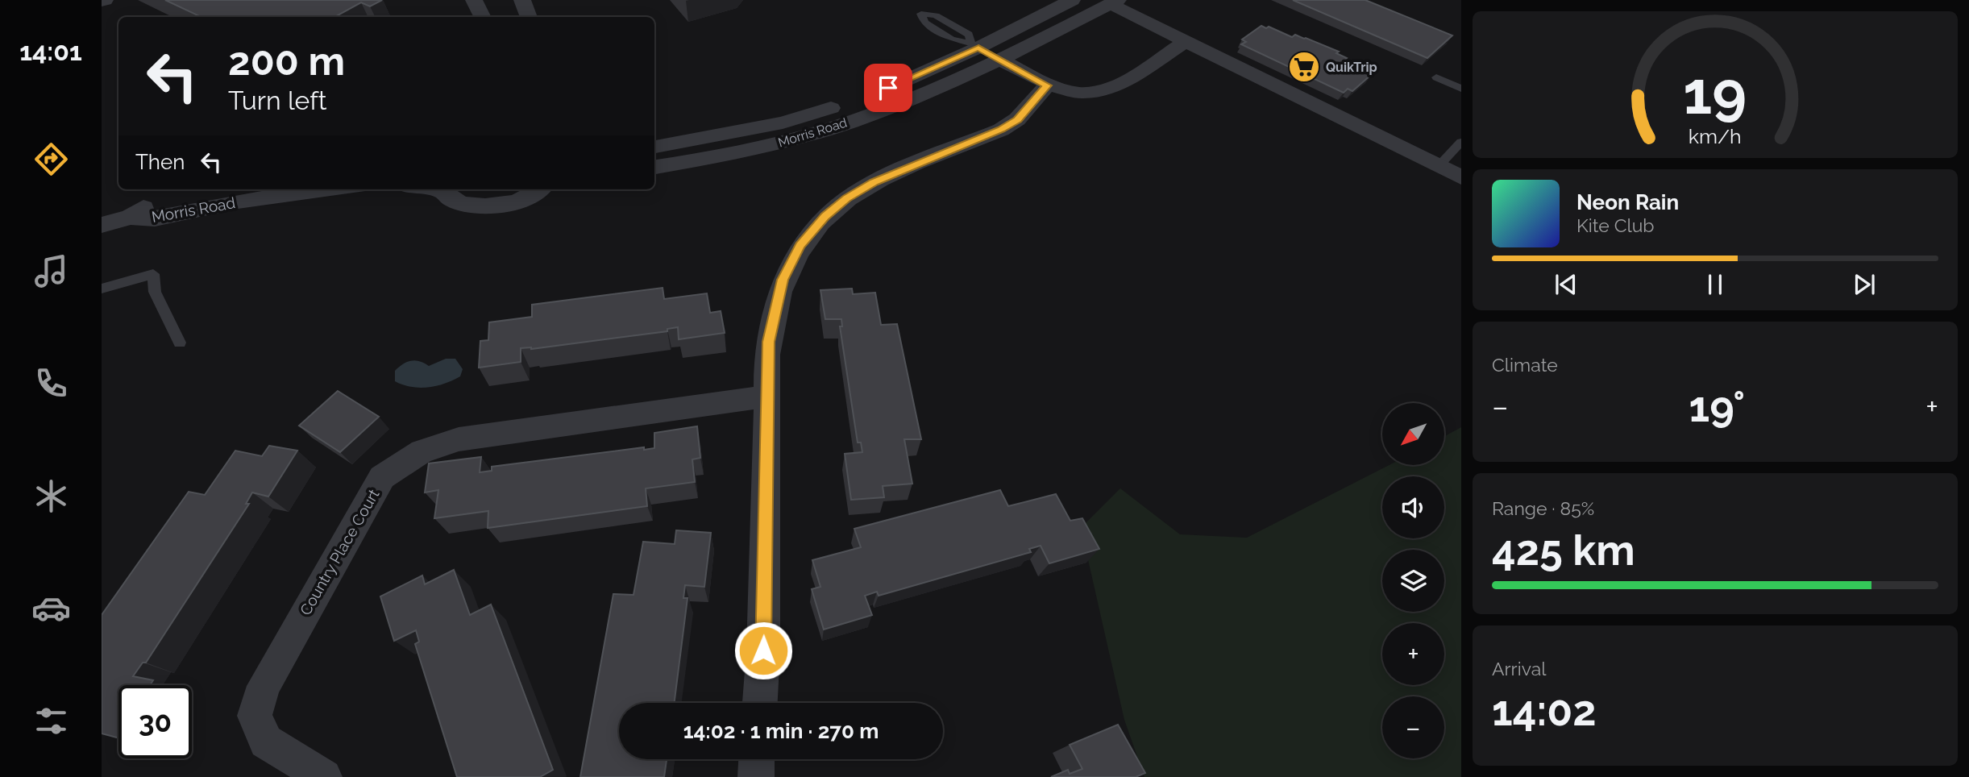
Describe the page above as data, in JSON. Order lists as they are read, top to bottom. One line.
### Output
{"streets":{"street":["Morris Road","Country Place Court"]},"places":{"supermarket":["QuikTrip"]},"north":"bottom left","page":{"tabs":"14:01","turn":["200 m","Turn left"],"then":"Then","song":["Neon Rain","Kite Club"],"tile":["Climate",["Range · 85%","425 km"],["Arrival","14:02"]],"heat":["−","19°","+"],"map_buttons":["+","−"],"limit":"30","trip":"14:02 · 1 min · 270 m","gauge":["19","km/h"]}}
